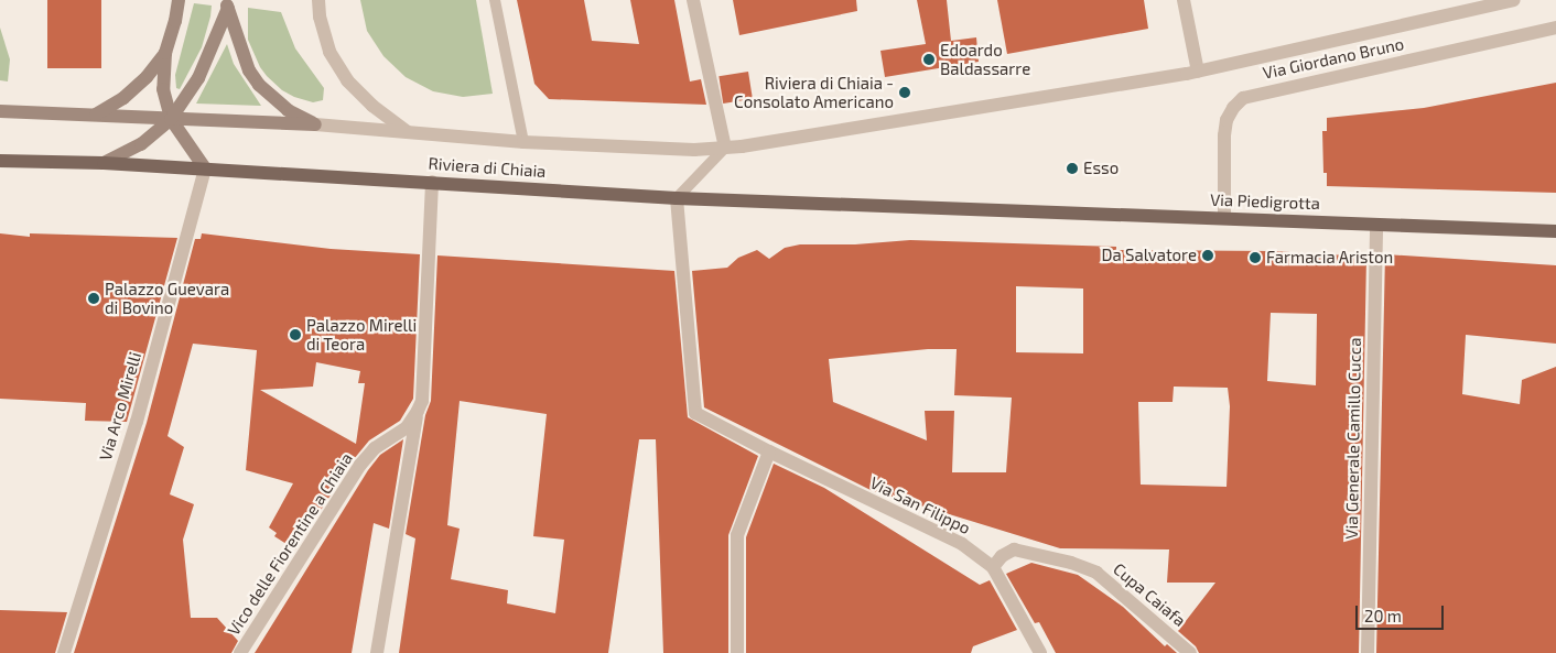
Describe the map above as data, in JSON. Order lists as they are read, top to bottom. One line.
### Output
{"streets":{"main road":["Riviera di Chiaia","Via Piedigrotta"],"street":["Via Giordano Bruno","Via Arco Mirelli","Via Generale Camillo Cucca","Via San Filippo","Vico delle Fiorentine a Chiaia","Cupa Caiafa"]},"crossings":[["Via Giordano Bruno","Via Piedigrotta"],["Riviera di Chiaia","Via Piedigrotta"],["Riviera di Chiaia","Via Arco Mirelli"],["Riviera di Chiaia","Via San Filippo"],["Via Piedigrotta","Via Generale Camillo Cucca"],["Via San Filippo","Cupa Caiafa"]],"places":["Edoardo Baldassarre","Riviera di Chiaia - Consolato Americano","Esso","Da Salvatore","Farmacia Ariston","Palazzo Guevara di Bovino","Palazzo Mirelli di Teora"],"scale_bar":"20 m"}
